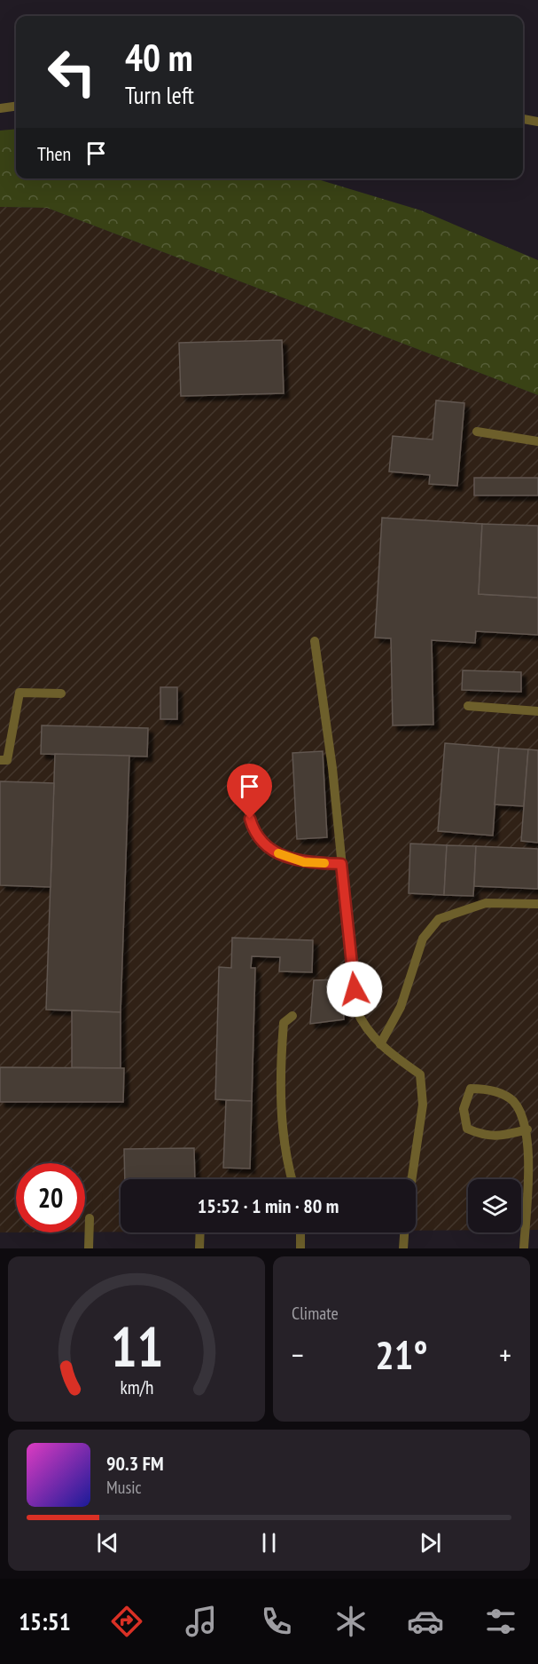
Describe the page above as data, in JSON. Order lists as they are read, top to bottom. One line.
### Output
{"page":{"turn":["40 m","Turn left"],"then":"Then","limit":"20","trip":"15:52 · 1 min · 80 m","tile":"Climate","heat":["−","21°","+"],"song":["90.3 FM","Music"],"tabs":"15:51","gauge":["11","km/h"]}}
